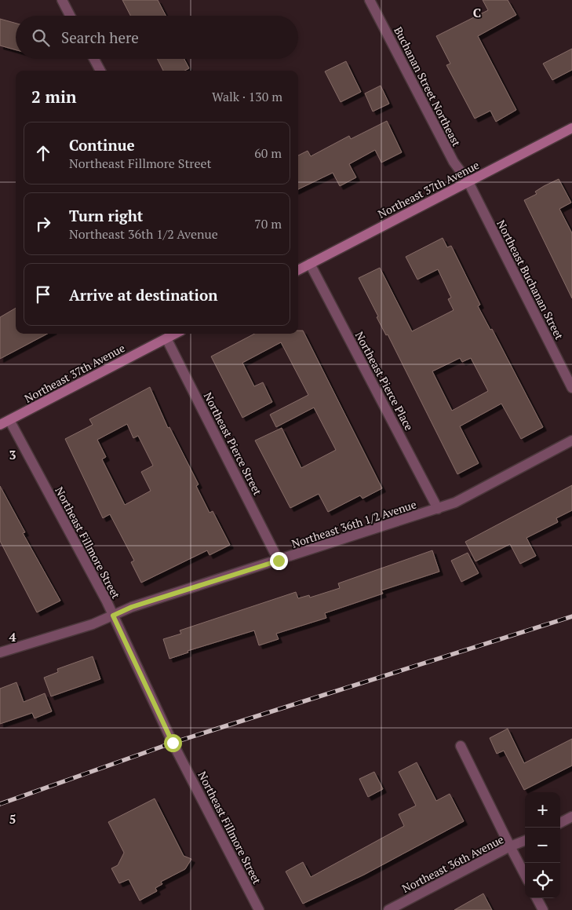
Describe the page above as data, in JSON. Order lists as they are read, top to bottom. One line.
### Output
{"streets":{"street":["Buchanan Street Northeast","Northeast 37th Avenue","Northeast Buchanan Street","Northeast Pierce Place","Northeast Pierce Street","Northeast 36th 1/2 Avenue","Northeast Fillmore Street","Northeast 36th Avenue"]},"crossings":[["Buchanan Street Northeast","Northeast 37th Avenue"],["Buchanan Street Northeast","Northeast Buchanan Street"],["Northeast 37th Avenue","Northeast Buchanan Street"],["Northeast 37th Avenue","Northeast Pierce Place"],["Northeast 37th Avenue","Northeast Pierce Street"],["Northeast 37th Avenue","Northeast Fillmore Street"],["Northeast Pierce Place","Northeast 36th 1/2 Avenue"],["Northeast Pierce Street","Northeast 36th 1/2 Avenue"],["Northeast 36th 1/2 Avenue","Northeast Fillmore Street"]],"page":{"search":"Search here","heading":["2 min","Walk · 130 m"],"list":[["Continue","Northeast Fillmore Street","60 m"],["Turn right","Northeast 36th 1/2 Avenue","70 m"],"Arrive at destination"],"map_buttons":["+","−"]},"grid":{"columns":["C"],"rows":["3","4","5"]}}
